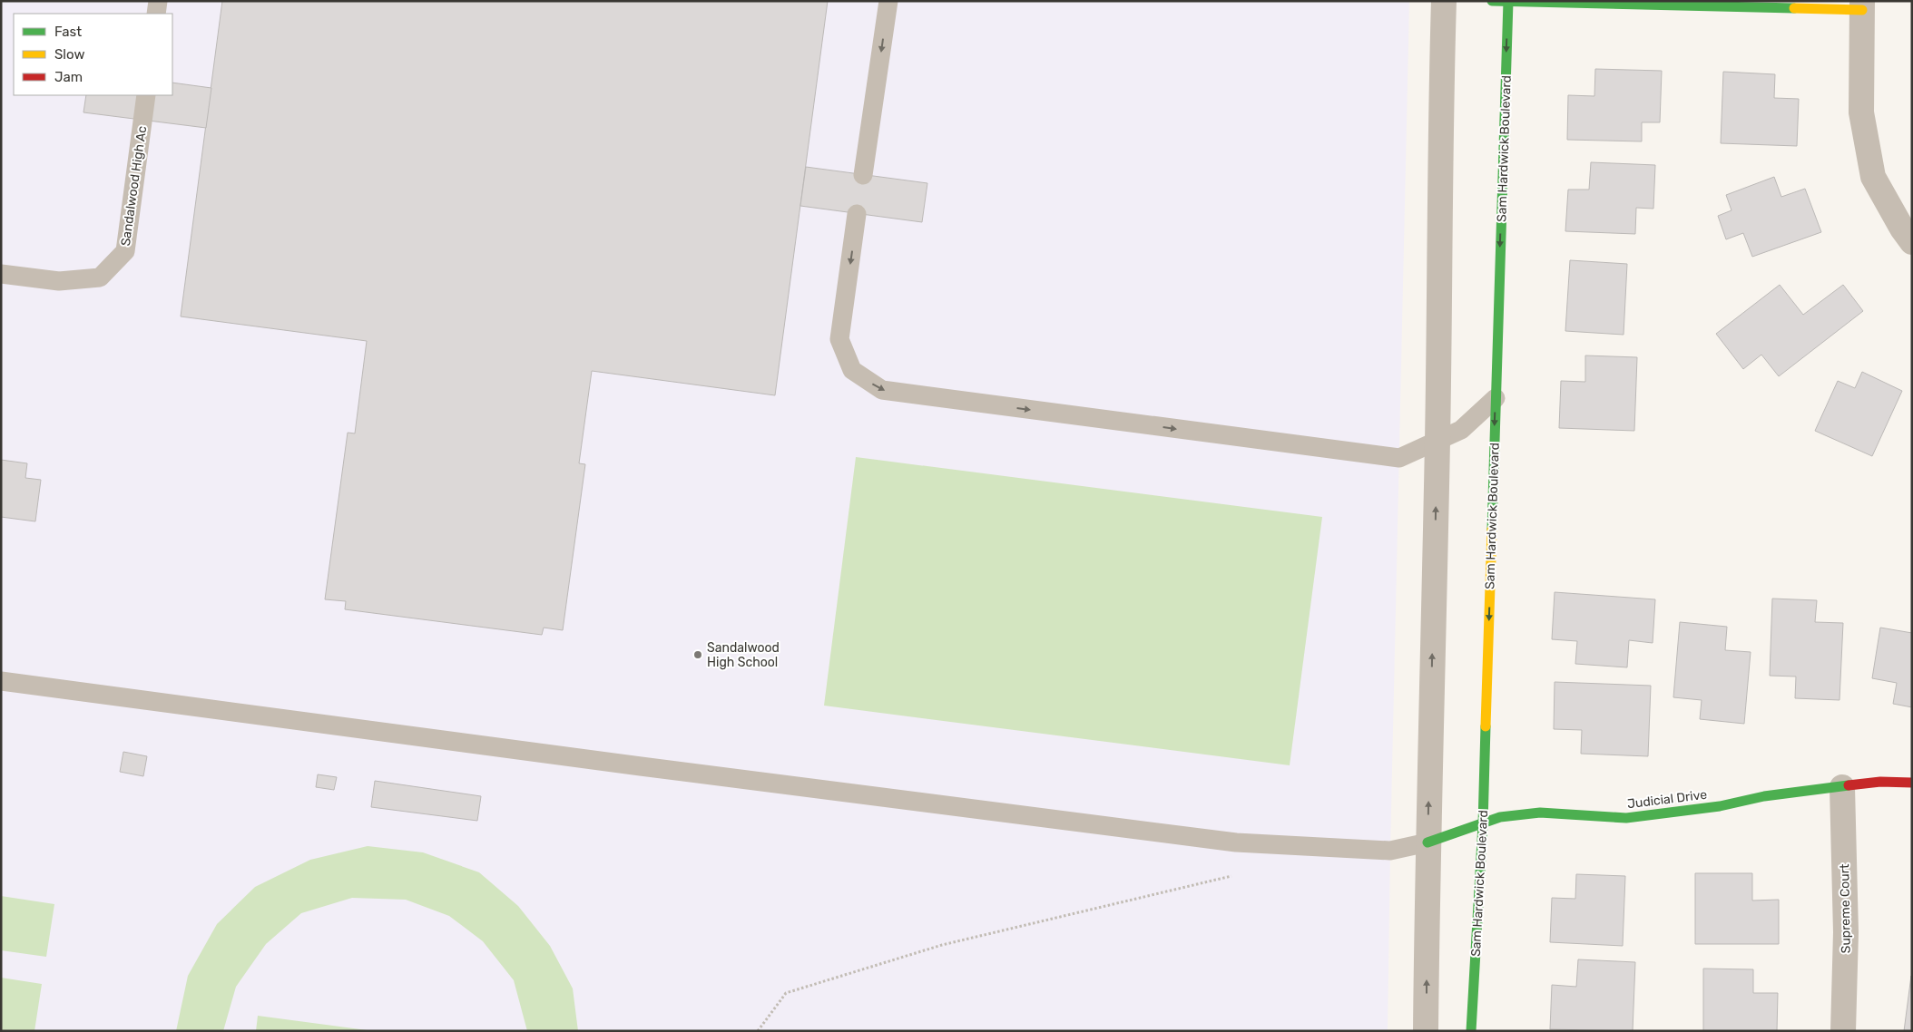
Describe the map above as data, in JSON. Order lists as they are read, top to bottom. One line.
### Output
{"streets":{"street":["Sam Hardwick Boulevard","Judicial Drive","Supreme Court"],"lane":["Sandalwood High Ac"]},"crossings":[["Sam Hardwick Boulevard","Judicial Drive"],["Judicial Drive","Supreme Court"]],"places":["Sandalwood High School"],"legend":["Fast","Slow","Jam"]}
